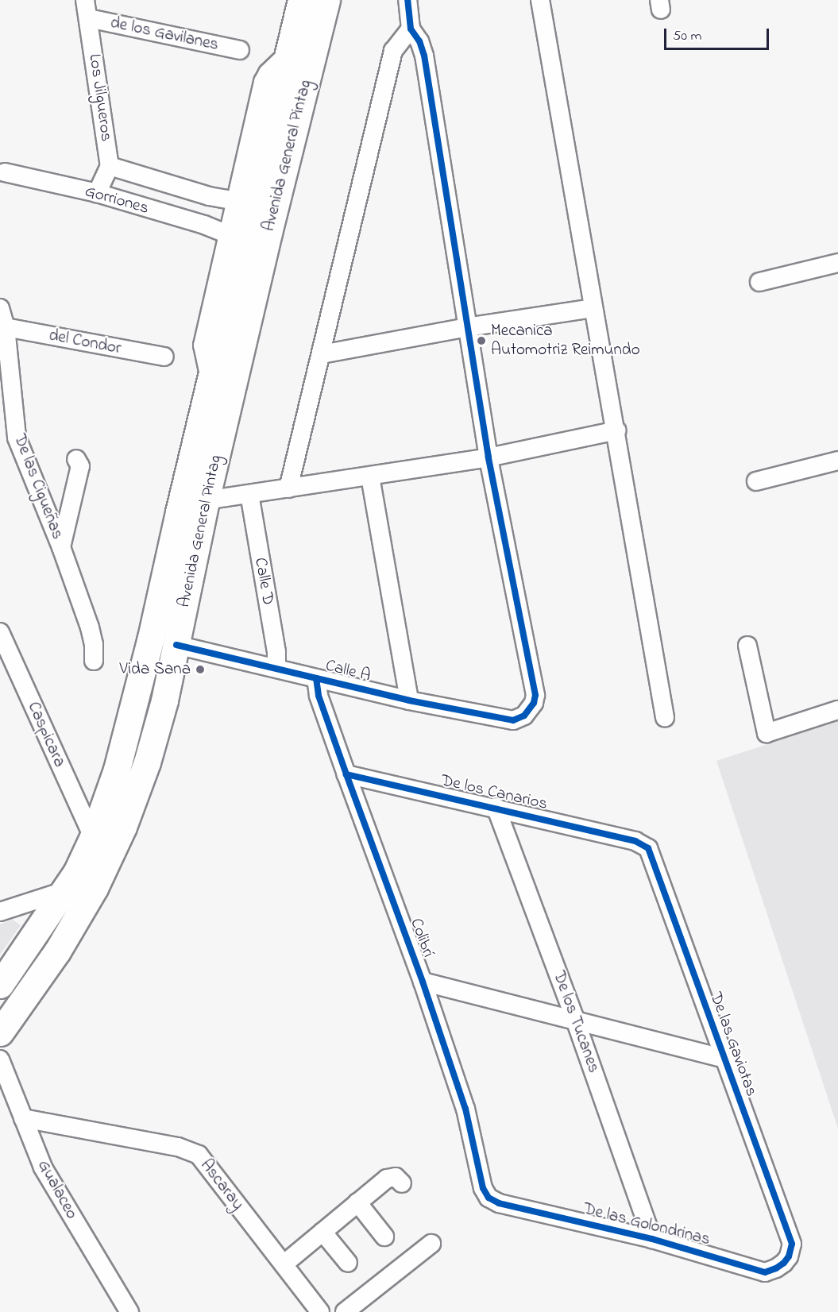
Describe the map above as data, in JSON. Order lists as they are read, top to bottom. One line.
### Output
{"streets":{"highway":["Avenida General Pintag"],"street":["de los Gavilanes","Los Jilgueros","Gorriones","del Condor","De las Cigueñas","Calle D","Calle A","Caspicara","De los Canarios","Colibrí","De los Tucanes","De las Gaviotas","Ascaray","Gualaceo","De las Golondrinas"]},"crossings":[["de los Gavilanes","Los Jilgueros"],["Los Jilgueros","Gorriones"],["Avenida General Pintag","Calle A"],["Avenida General Pintag","Caspicara"],["del Condor","De las Cigueñas"],["Calle D","Calle A"],["Calle A","Colibrí"],["De los Canarios","Colibrí"],["De los Canarios","De los Tucanes"],["De los Canarios","De las Gaviotas"],["Colibrí","De las Golondrinas"],["De los Tucanes","De las Golondrinas"],["De las Gaviotas","De las Golondrinas"],["Ascaray","Gualaceo"]],"places":["Mecanica Automotriz Reimundo","Vida Sana"],"scale_bar":"50 m"}
